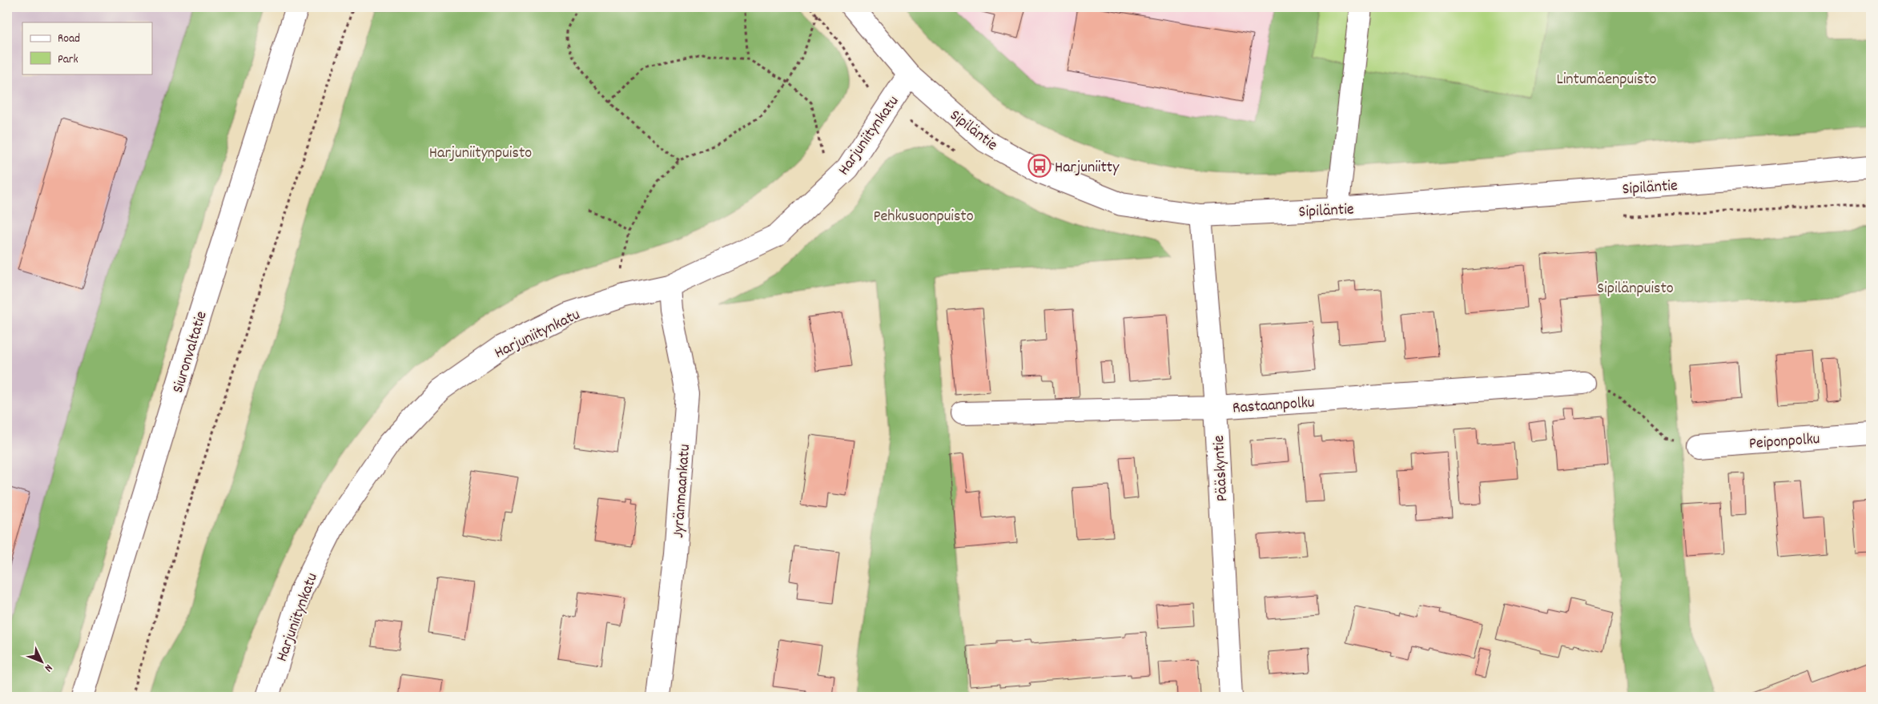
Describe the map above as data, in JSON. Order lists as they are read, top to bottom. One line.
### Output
{"streets":{"street":["Sipiläntie","Harjuniitynkatu","Siuronvaltatie","Rastaanpolku","Peiponpolku","Pääskyntie","Jyränmaankatu"]},"crossings":[["Sipiläntie","Harjuniitynkatu"],["Sipiläntie","Pääskyntie"],["Harjuniitynkatu","Jyränmaankatu"],["Rastaanpolku","Pääskyntie"]],"parks":["Lintumäenpuisto","Harjuniitynpuisto","Pehkusuonpuisto","Sipilänpuisto"],"places":{"bus stop":["Harjuniitty"]},"legend":["Road","Park"],"north":"bottom right"}
